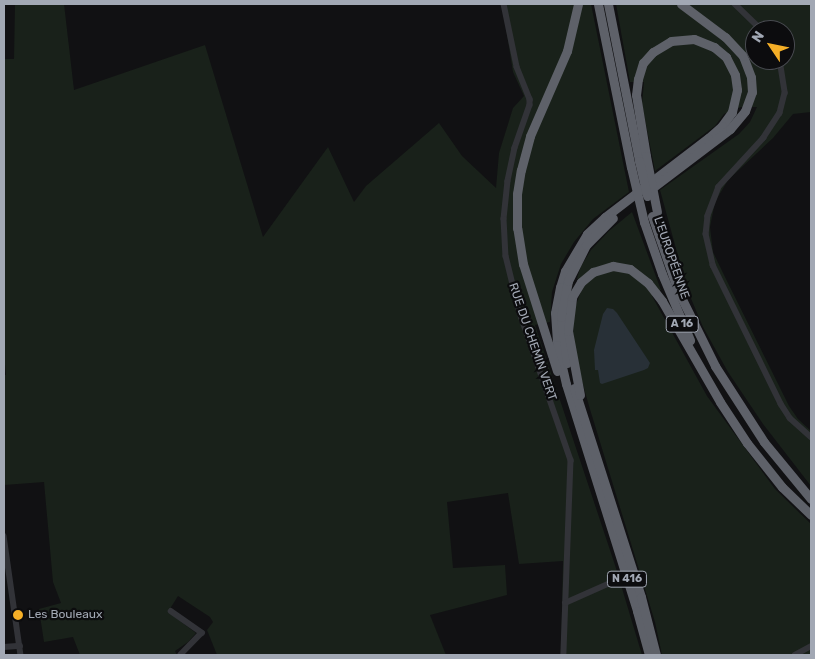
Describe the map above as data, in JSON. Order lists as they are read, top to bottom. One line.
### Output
{"streets":{"highway":["L'EUROPÉENNE","A 16","N 416"],"street":["RUE DU CHEMIN VERT"]},"places":["Les Bouleaux"],"north":"top left"}
